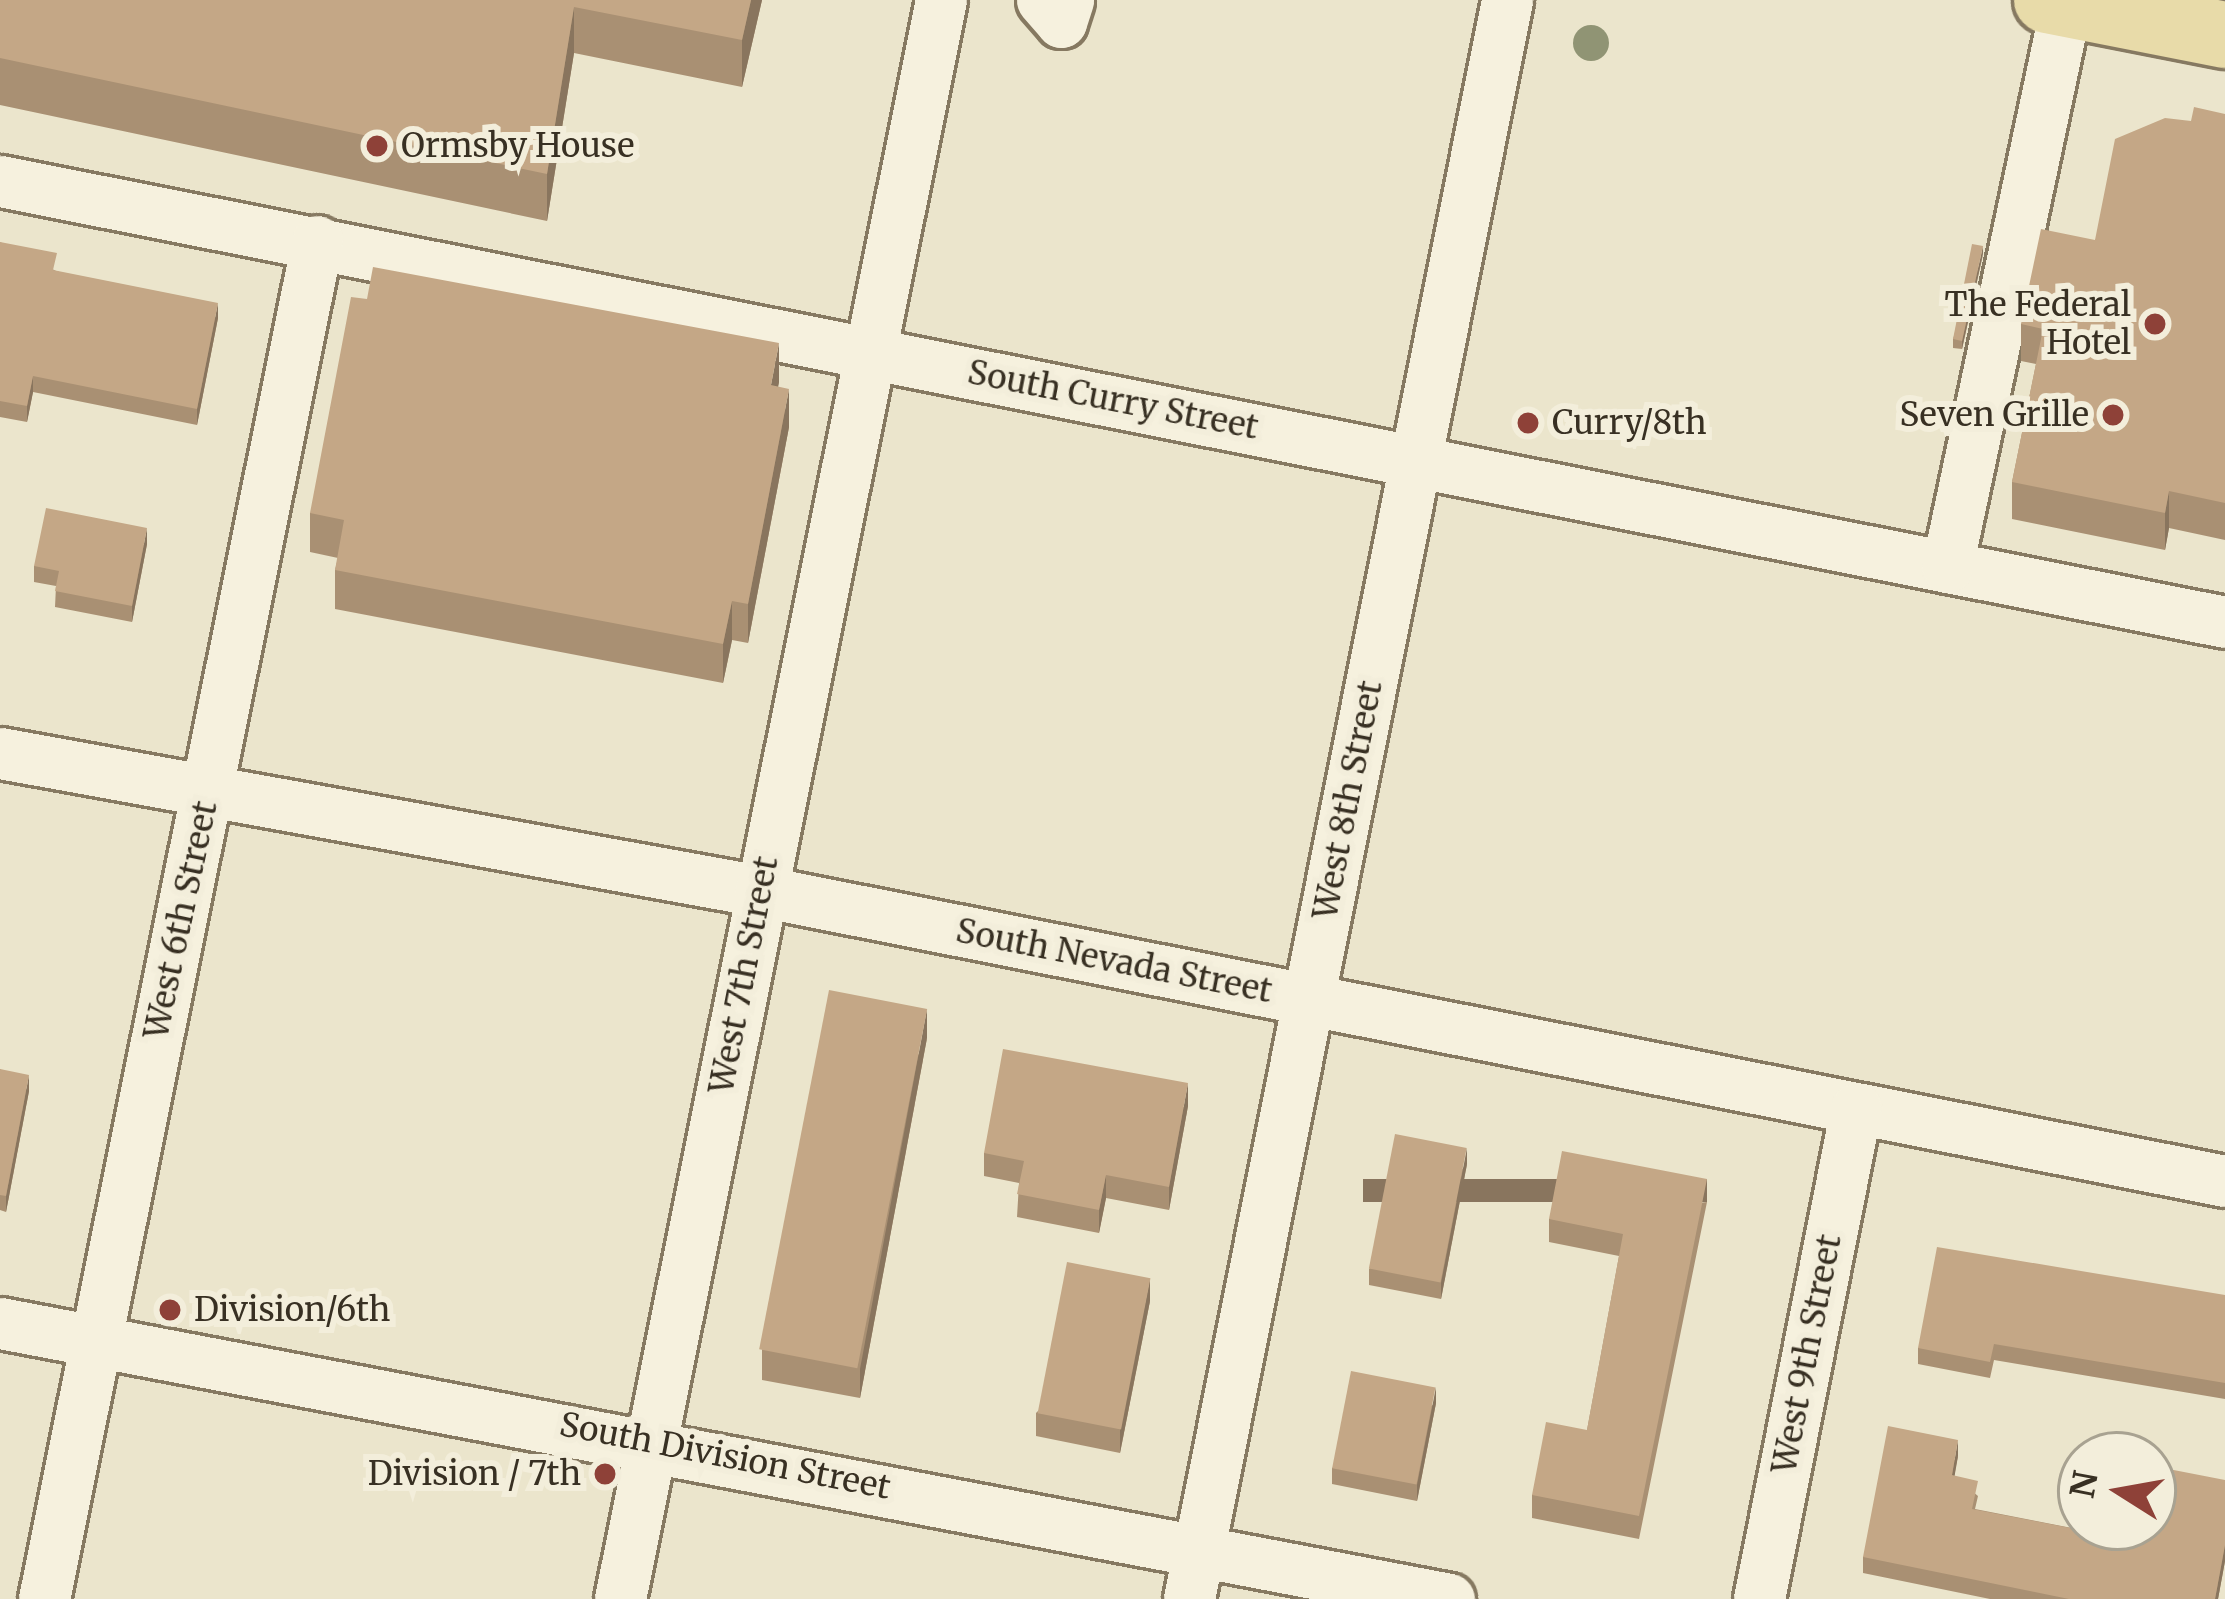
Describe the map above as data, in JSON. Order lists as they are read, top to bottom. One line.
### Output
{"streets":{"street":["South Curry Street","West 8th Street","West 6th Street","South Nevada Street","West 7th Street","West 9th Street","South Division Street"]},"crossings":[["South Curry Street","West 8th Street"],["South Curry Street","West 6th Street"],["South Curry Street","West 7th Street"],["West 8th Street","South Nevada Street"],["West 8th Street","South Division Street"],["West 6th Street","South Nevada Street"],["West 6th Street","South Division Street"],["South Nevada Street","West 7th Street"],["South Nevada Street","West 9th Street"],["West 7th Street","South Division Street"]],"places":["Ormsby House","The Federal Hotel","Seven Grille","Curry/8th","Division/6th","Division / 7th"],"north":"left"}
